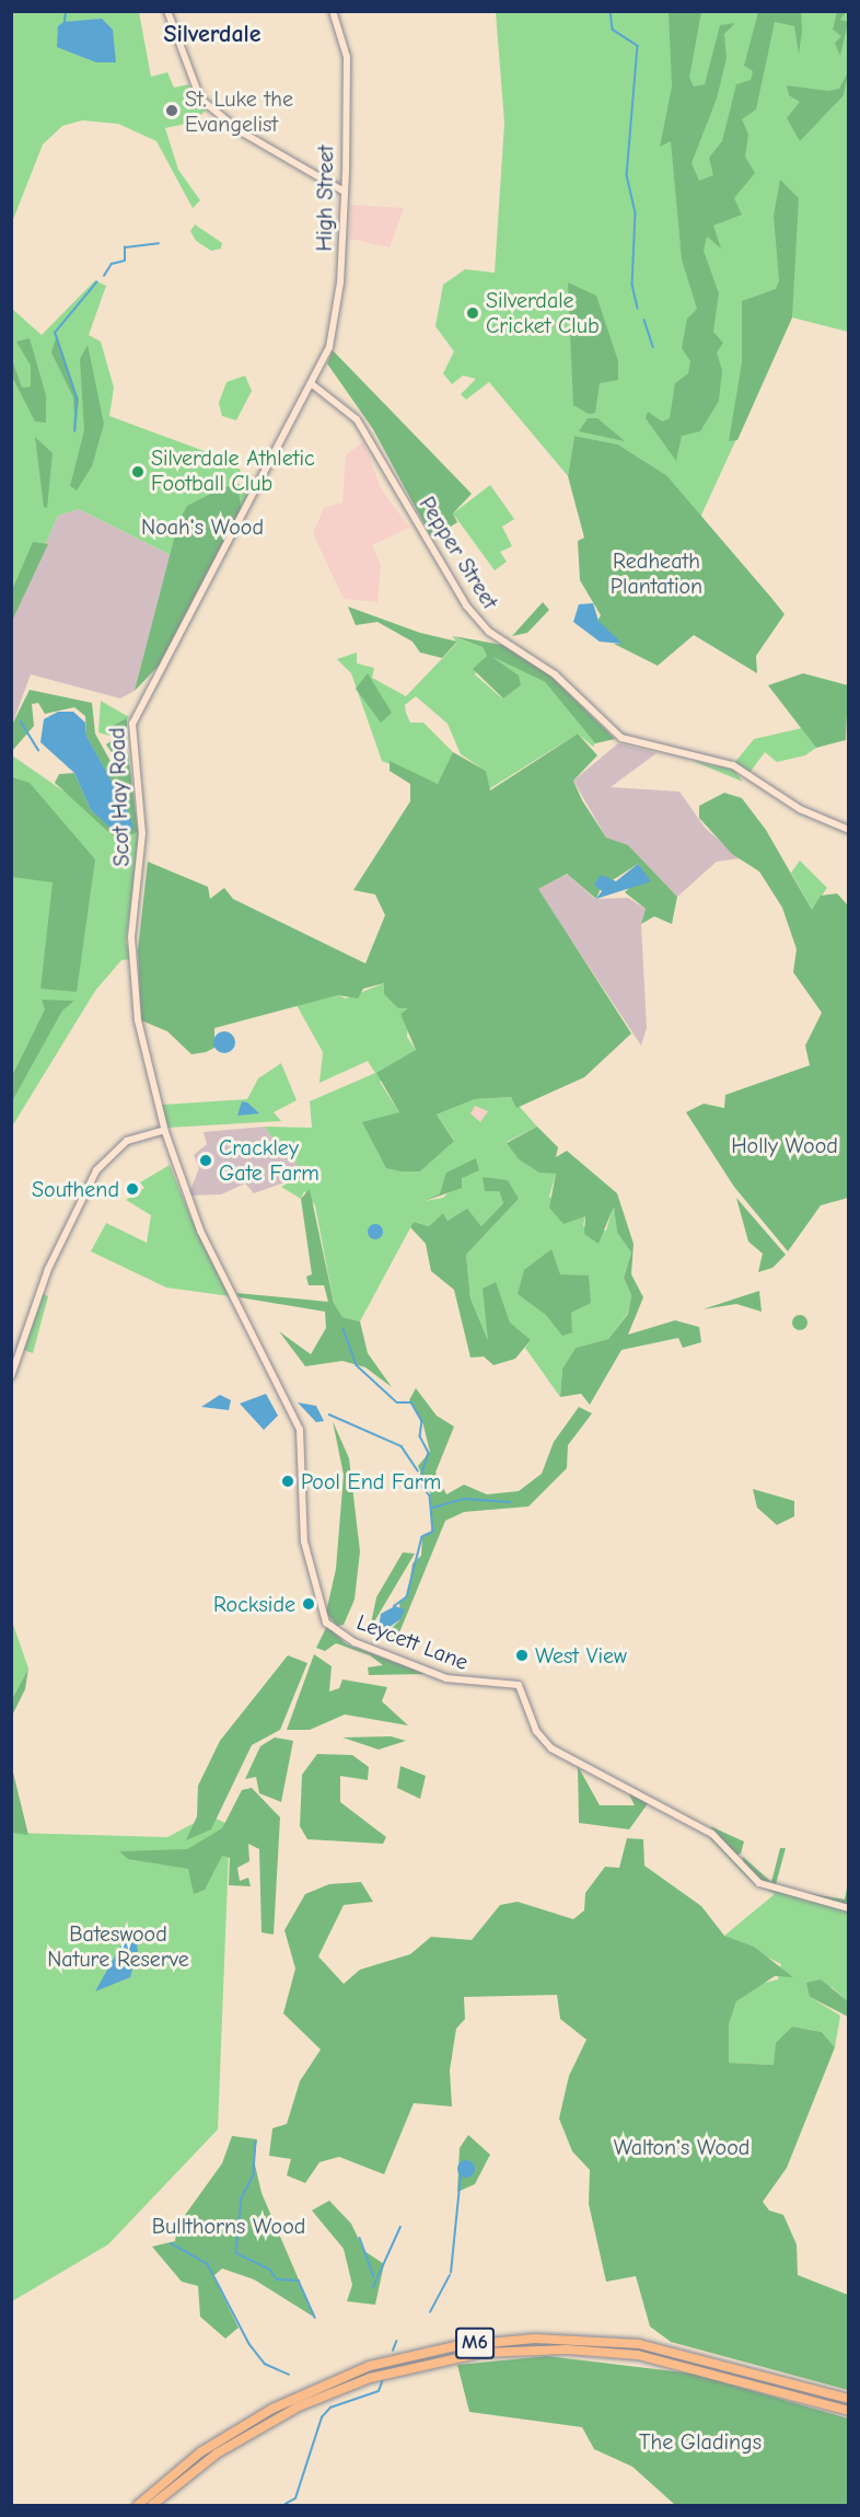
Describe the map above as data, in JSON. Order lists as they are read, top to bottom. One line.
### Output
{"streets":{"highway":["M6"],"street":["High Street","Pepper Street","Scot Hay Road","Leycett Lane"]},"crossings":[["High Street","Pepper Street"],["High Street","Scot Hay Road"],["Pepper Street","Scot Hay Road"],["Scot Hay Road","Leycett Lane"]],"districts":["Silverdale"],"parks":["Noah's Wood","Redheath Plantation","Holly Wood","Bateswood Nature Reserve","Walton's Wood","Bullthorns Wood","The Gladings"],"places":["St. Luke the Evangelist","Silverdale Cricket Club","Silverdale Athletic Football Club","Crackley Gate Farm","Southend","Pool End Farm","Rockside","West View"]}
